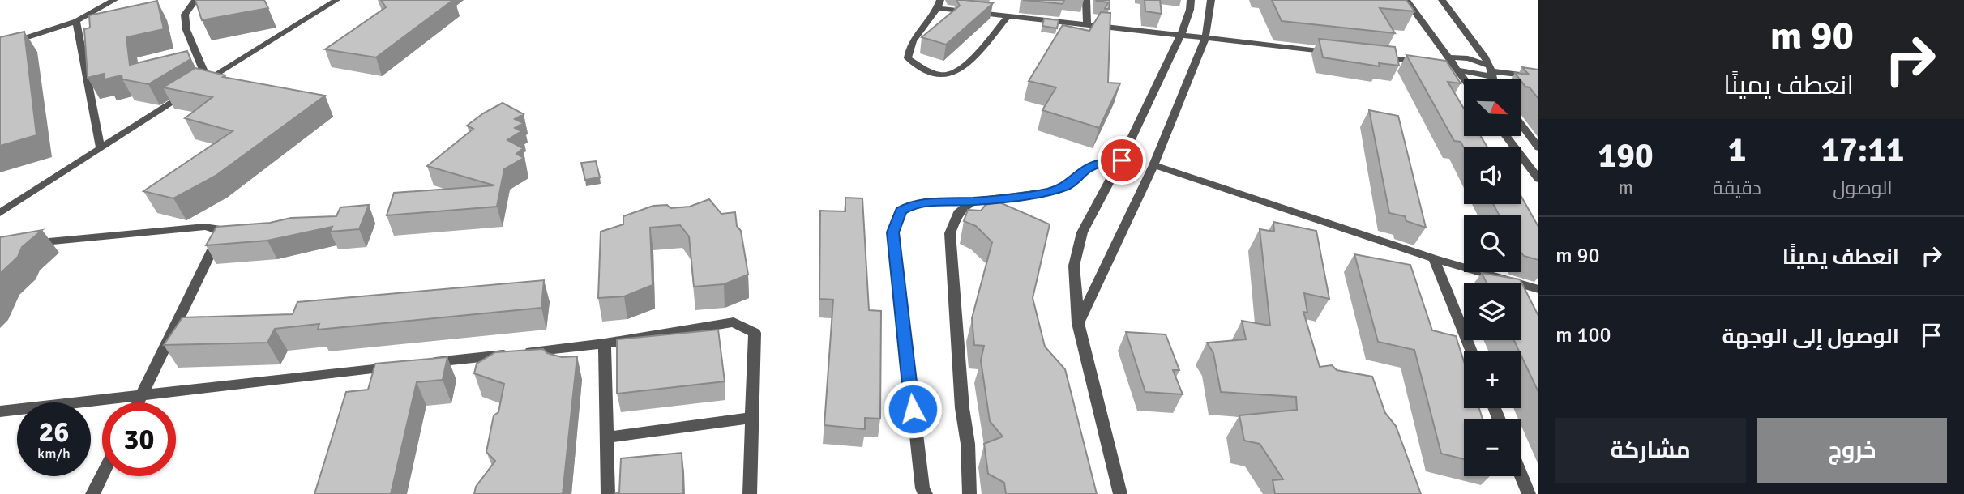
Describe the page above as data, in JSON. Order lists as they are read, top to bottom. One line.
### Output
{"north":"bottom right","page":{"turn":["90 m","انعطف يمينًا"],"map_buttons":["+","−"],"eta":["17:11","الوصول","1","دقيقة","190","m"],"list":[{"name":"انعطف يمينًا","value":"90 m"},{"name":"الوصول إلى الوجهة","value":"100 m"}],"speed":"26 km/h","limit":"30","buttons":["خروج","مشاركة"]}}
